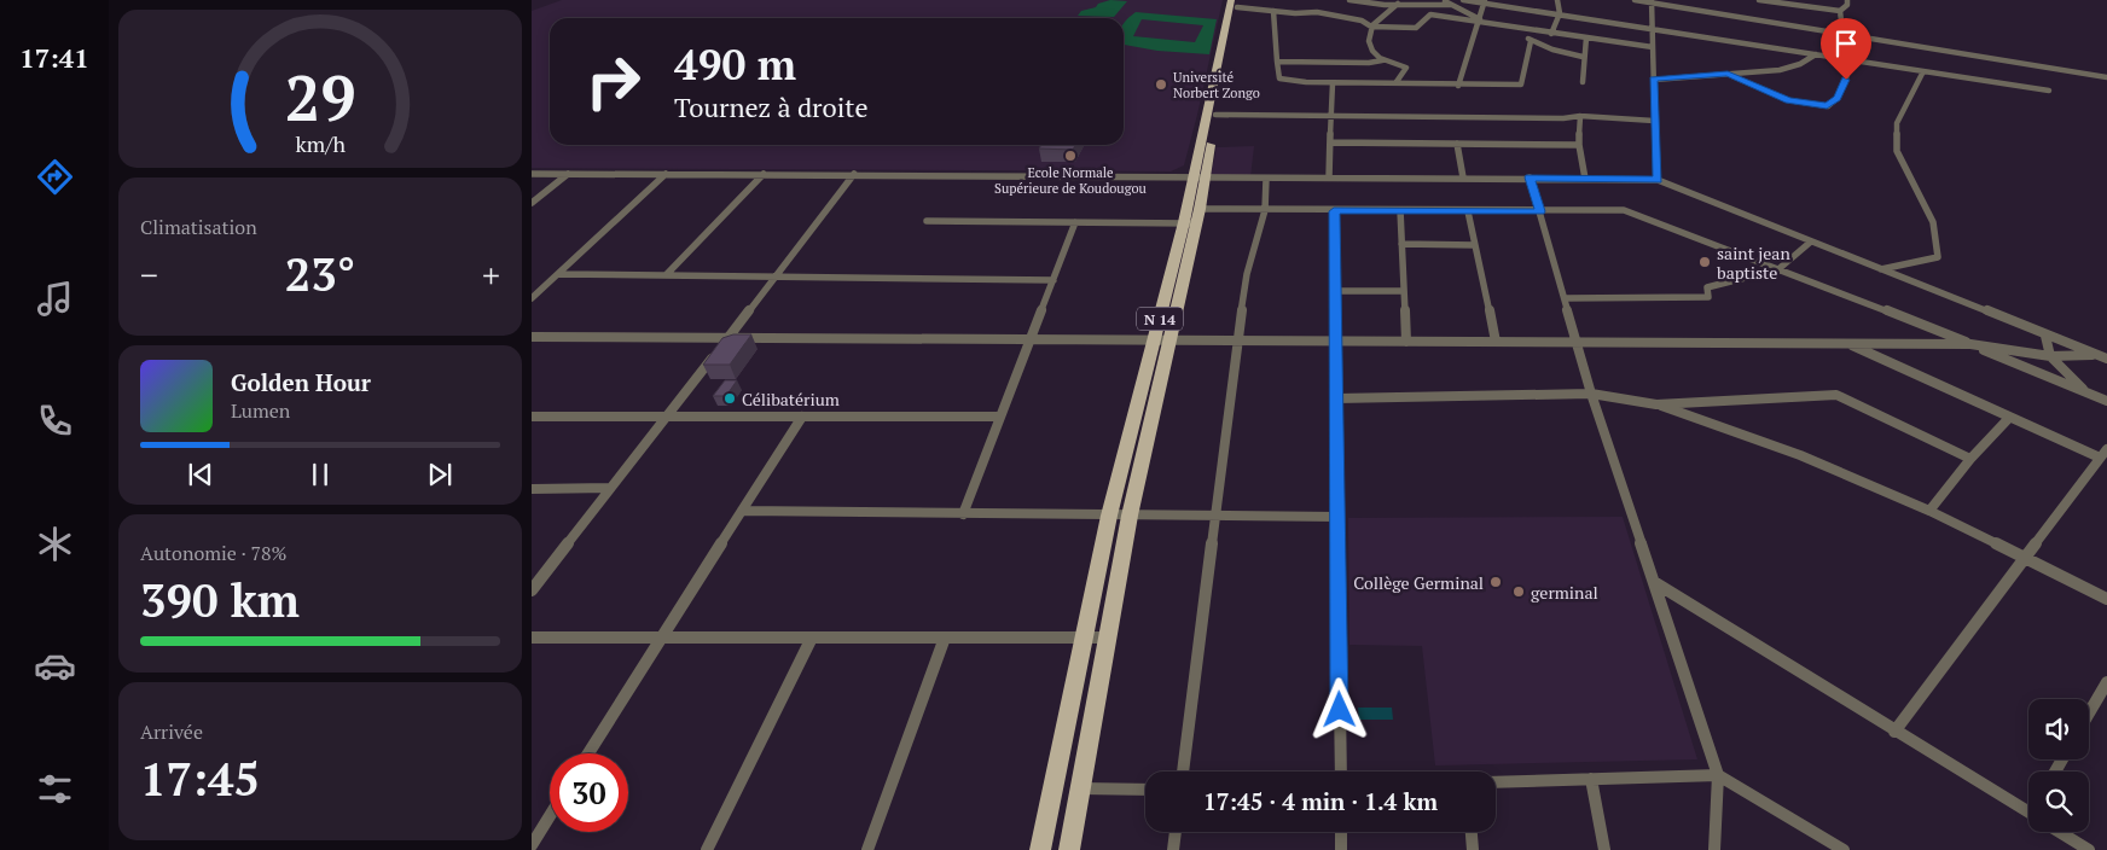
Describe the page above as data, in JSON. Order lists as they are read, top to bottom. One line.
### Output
{"streets":{"main road":["N 14"]},"places":["Université Norbert Zongo","Ecole Normale Supérieure de Koudougou","saint jean baptiste","Célibatérium","Collège Germinal","germinal"],"page":{"tabs":"17:41","turn":["490 m","Tournez à droite"],"tile":["Climatisation",["Autonomie · 78%","390 km"],["Arrivée","17:45"]],"heat":["−","23°","+"],"song":["Golden Hour","Lumen"],"limit":"30","trip":"17:45 · 4 min · 1.4 km","gauge":["29","km/h"]}}
